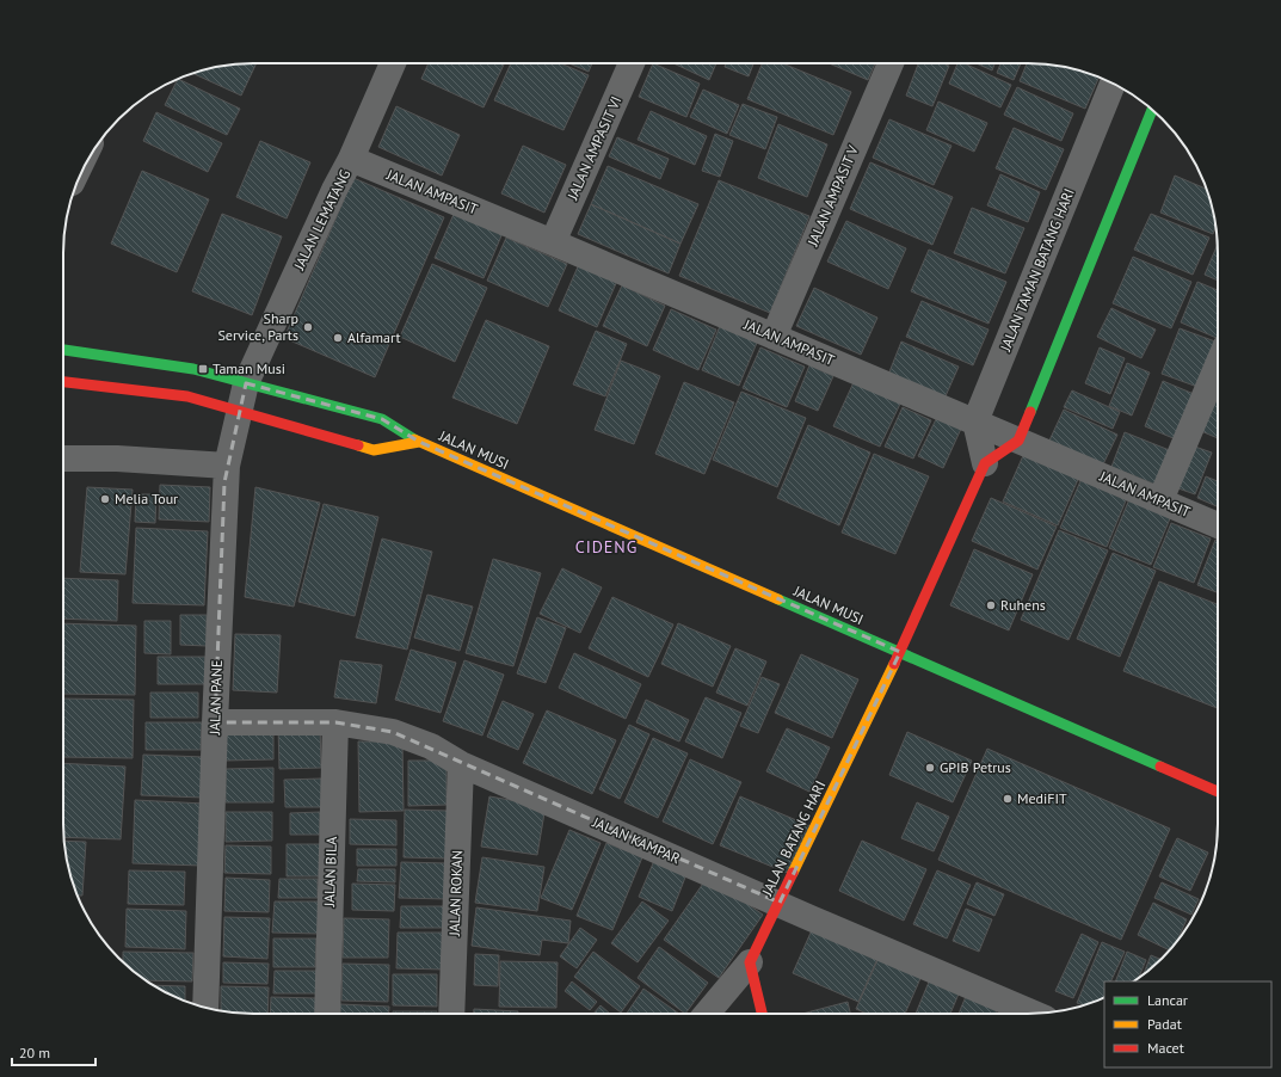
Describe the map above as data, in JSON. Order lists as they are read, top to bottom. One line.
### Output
{"streets":{"street":["JALAN AMPASIT VI","JALAN AMPASIT","JALAN AMPASIT V","JALAN LEMATANG","JALAN TAMAN BATANG HARI","JALAN MUSI","JALAN PANE","JALAN BATANG HARI","JALAN KAMPAR","JALAN BILA","JALAN ROKAN"]},"crossings":[["JALAN AMPASIT VI","JALAN AMPASIT"],["JALAN AMPASIT","JALAN AMPASIT V"],["JALAN AMPASIT","JALAN LEMATANG"],["JALAN AMPASIT","JALAN TAMAN BATANG HARI"],["JALAN LEMATANG","JALAN MUSI"],["JALAN LEMATANG","JALAN PANE"],["JALAN MUSI","JALAN PANE"],["JALAN MUSI","JALAN BATANG HARI"],["JALAN PANE","JALAN KAMPAR"],["JALAN BATANG HARI","JALAN KAMPAR"],["JALAN KAMPAR","JALAN BILA"],["JALAN KAMPAR","JALAN ROKAN"]],"districts":["CIDENG"],"places":{"other":["Sharp Service, Parts","Alfamart","Melia Tour","Ruhens","GPIB Petrus","MediFIT"],"transit":["Taman Musi"]},"legend":["Lancar","Padat","Macet"],"scale_bar":"20 m"}
